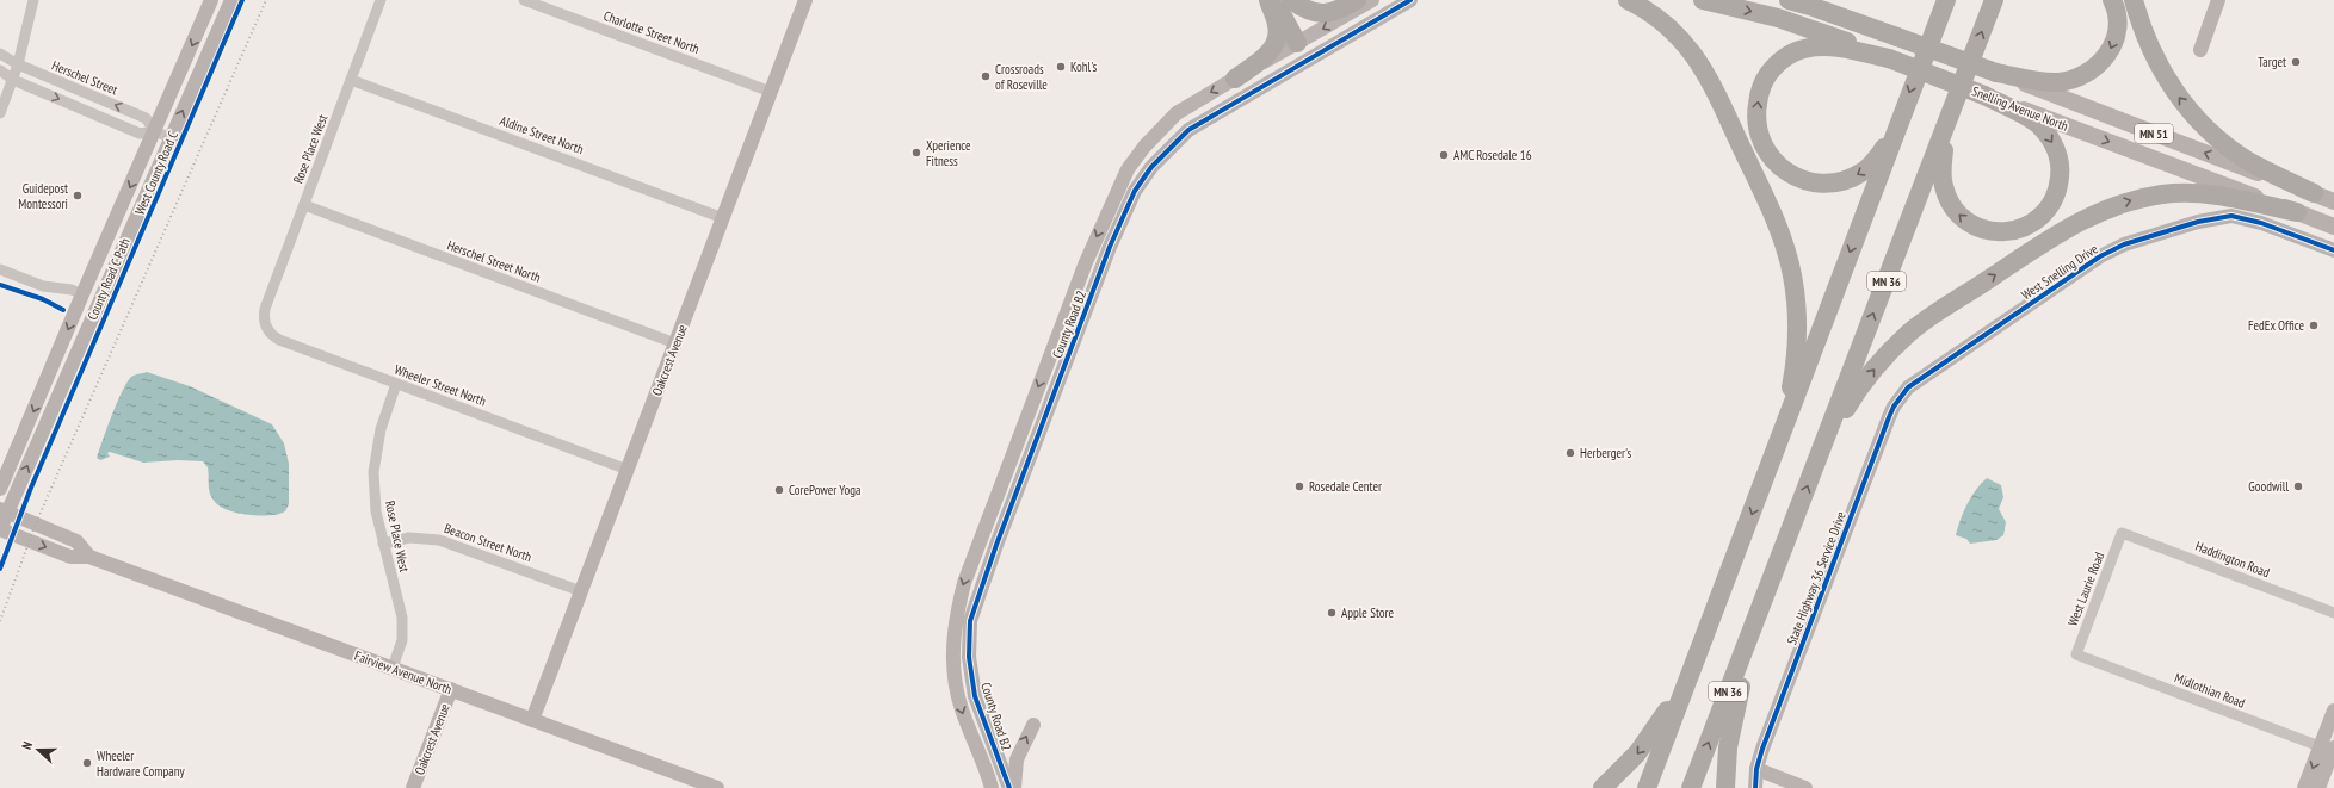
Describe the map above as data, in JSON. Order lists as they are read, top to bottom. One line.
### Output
{"streets":{"highway":["Snelling Avenue North","MN 51","MN 36"],"street":["Charlotte Street North","Herschel Street","Aldine Street North","Rose Place West","West County Road C","Herschel Street North","West Snelling Drive","County Road B2","Oakcrest Avenue","Wheeler Street North","Beacon Street North","Haddington Road","State Highway 36 Service Drive","West Laurie Road","Fairview Avenue North","Midlothian Road"],"cycle path":["County Road C Path"]},"crossings":[["Charlotte Street North","Oakcrest Avenue"],["Herschel Street","West County Road C"],["Aldine Street North","Rose Place West"],["Aldine Street North","Oakcrest Avenue"],["Rose Place West","Herschel Street North"],["Rose Place West","Wheeler Street North"],["Rose Place West","Beacon Street North"],["Rose Place West","Fairview Avenue North"],["West County Road C","Fairview Avenue North"],["Herschel Street North","Oakcrest Avenue"],["West Snelling Drive","State Highway 36 Service Drive"],["Oakcrest Avenue","Wheeler Street North"],["Oakcrest Avenue","Beacon Street North"],["Oakcrest Avenue","Fairview Avenue North"],["Haddington Road","West Laurie Road"],["West Laurie Road","Midlothian Road"]],"places":["Target","Kohl's","Crossroads of Roseville","Xperience Fitness","AMC Rosedale 16","Guidepost Montessori","FedEx Office","Herberger's","Rosedale Center","Goodwill","CorePower Yoga","Apple Store","Wheeler Hardware Company"],"north":"left"}
